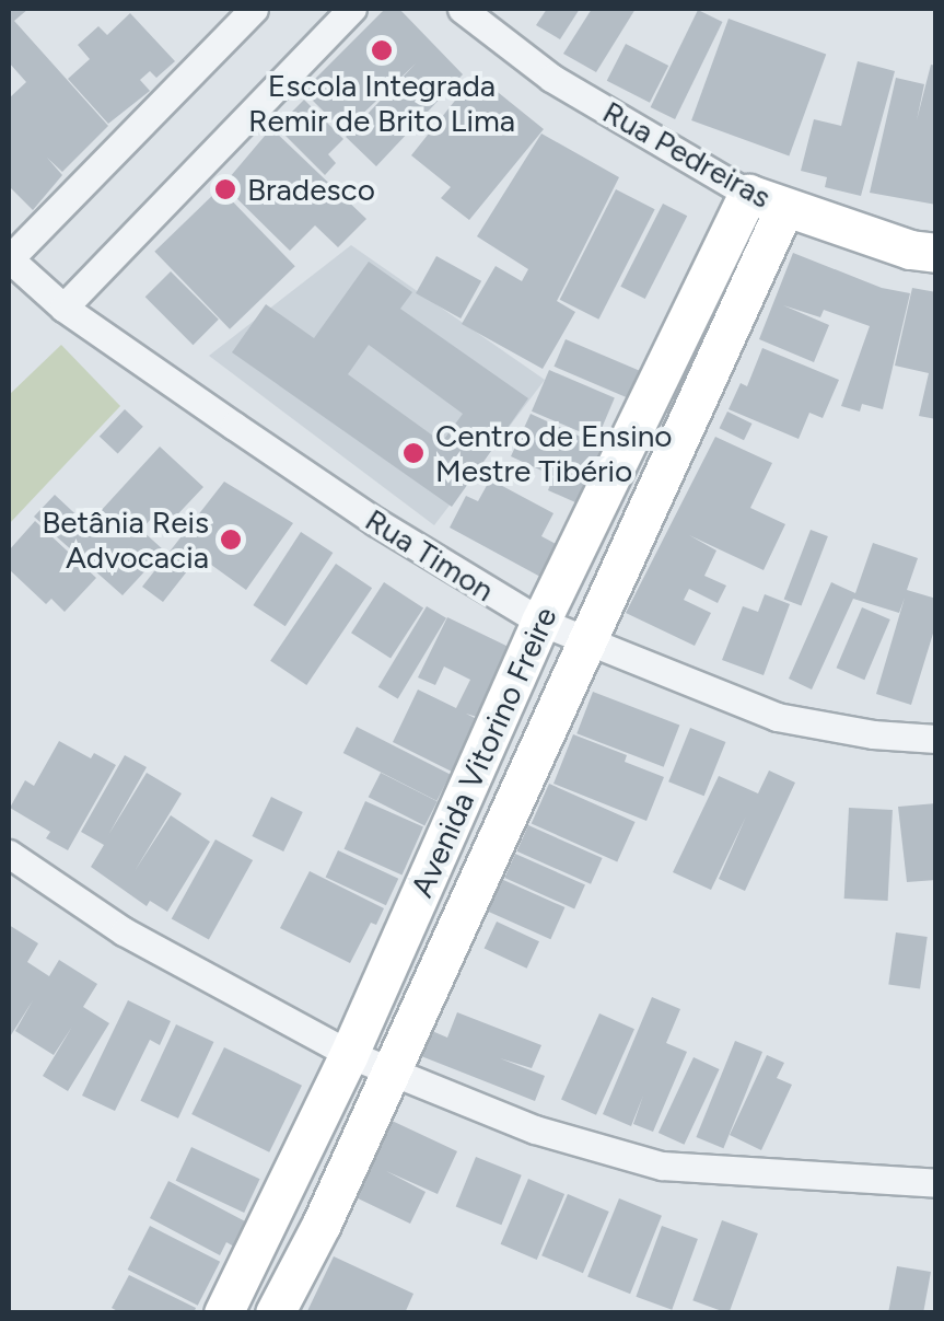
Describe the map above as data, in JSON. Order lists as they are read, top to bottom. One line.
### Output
{"streets":{"street":["Rua Pedreiras","Rua Timon","Avenida Vitorino Freire"]},"crossings":[["Rua Pedreiras","Avenida Vitorino Freire"],["Rua Timon","Avenida Vitorino Freire"]],"places":["Escola Integrada Remir de Brito Lima","Bradesco","Centro de Ensino Mestre Tibério","Betânia Reis Advocacia"]}
